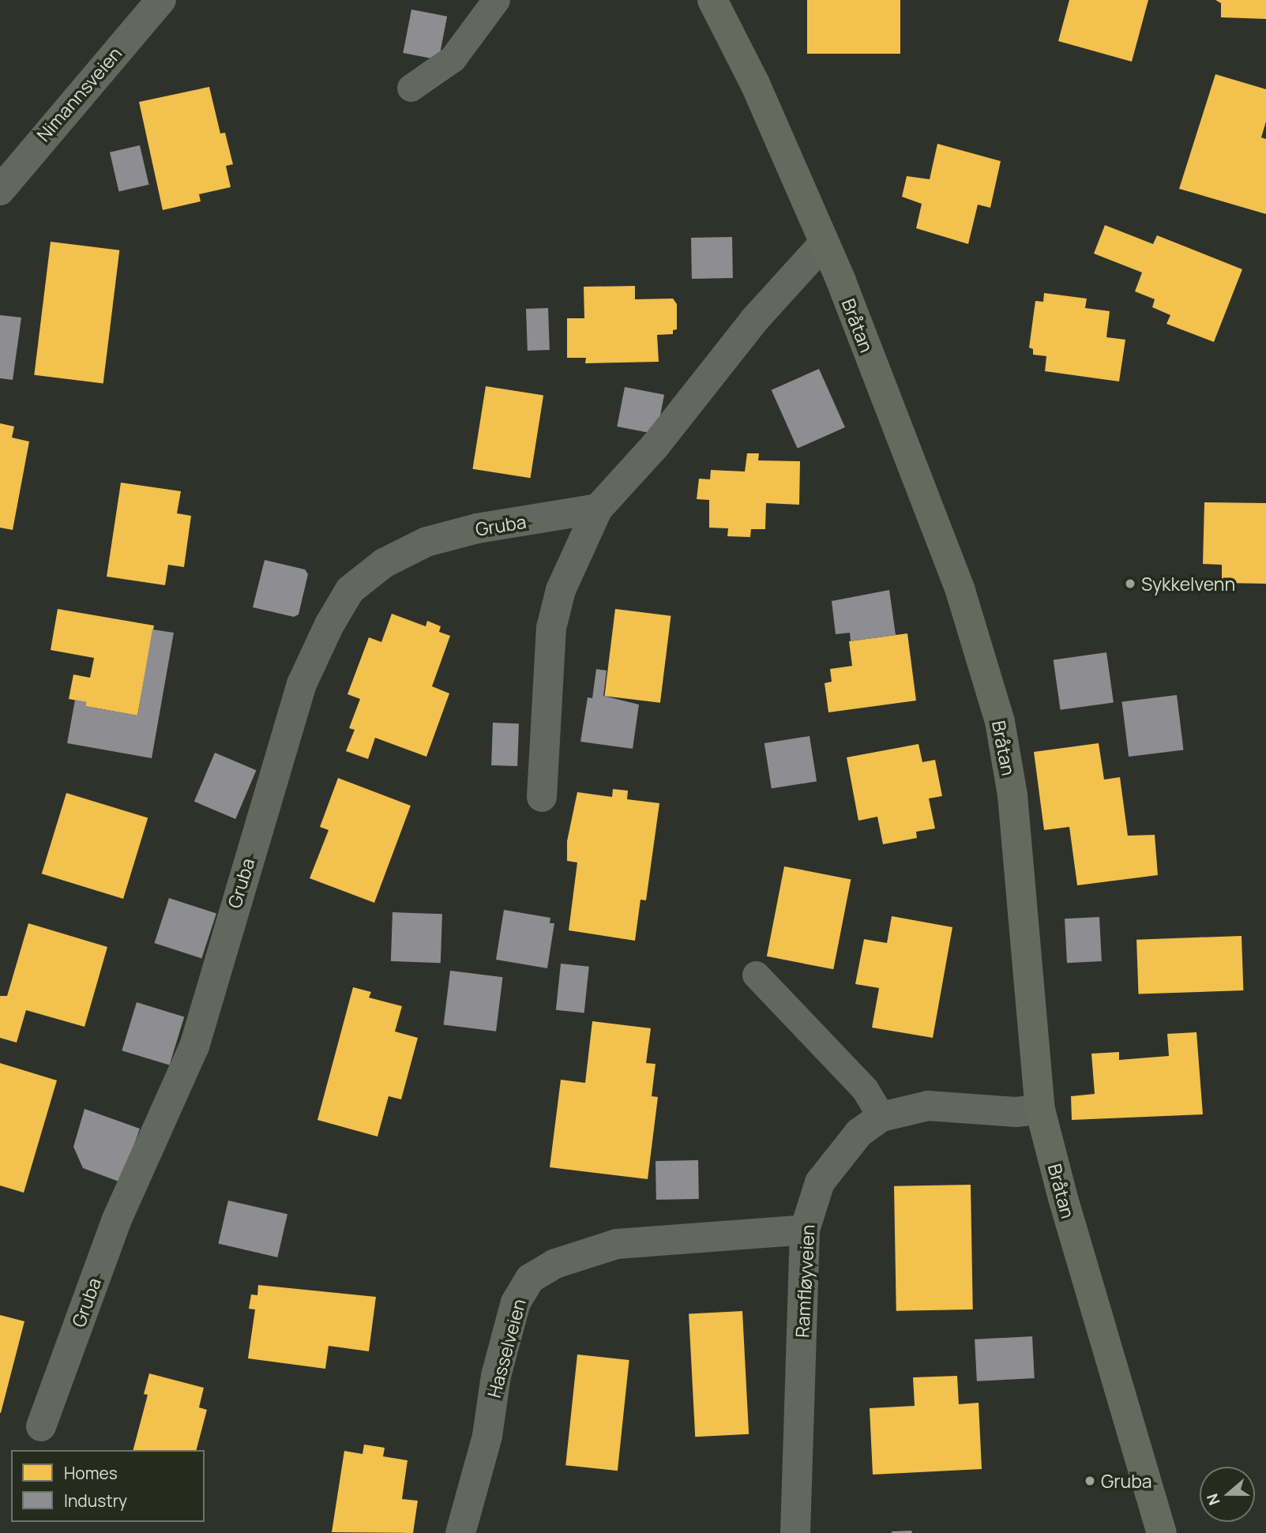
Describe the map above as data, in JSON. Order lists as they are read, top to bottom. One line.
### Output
{"streets":{"main road":["Bråtan"],"street":["Nimannsveien","Gruba","Ramfløyveien","Hasselveien"]},"crossings":[["Bråtan","Ramfløyveien"],["Ramfløyveien","Hasselveien"]],"places":["Sykkelvenn","Gruba"],"legend":["Homes","Industry"],"north":"left"}
